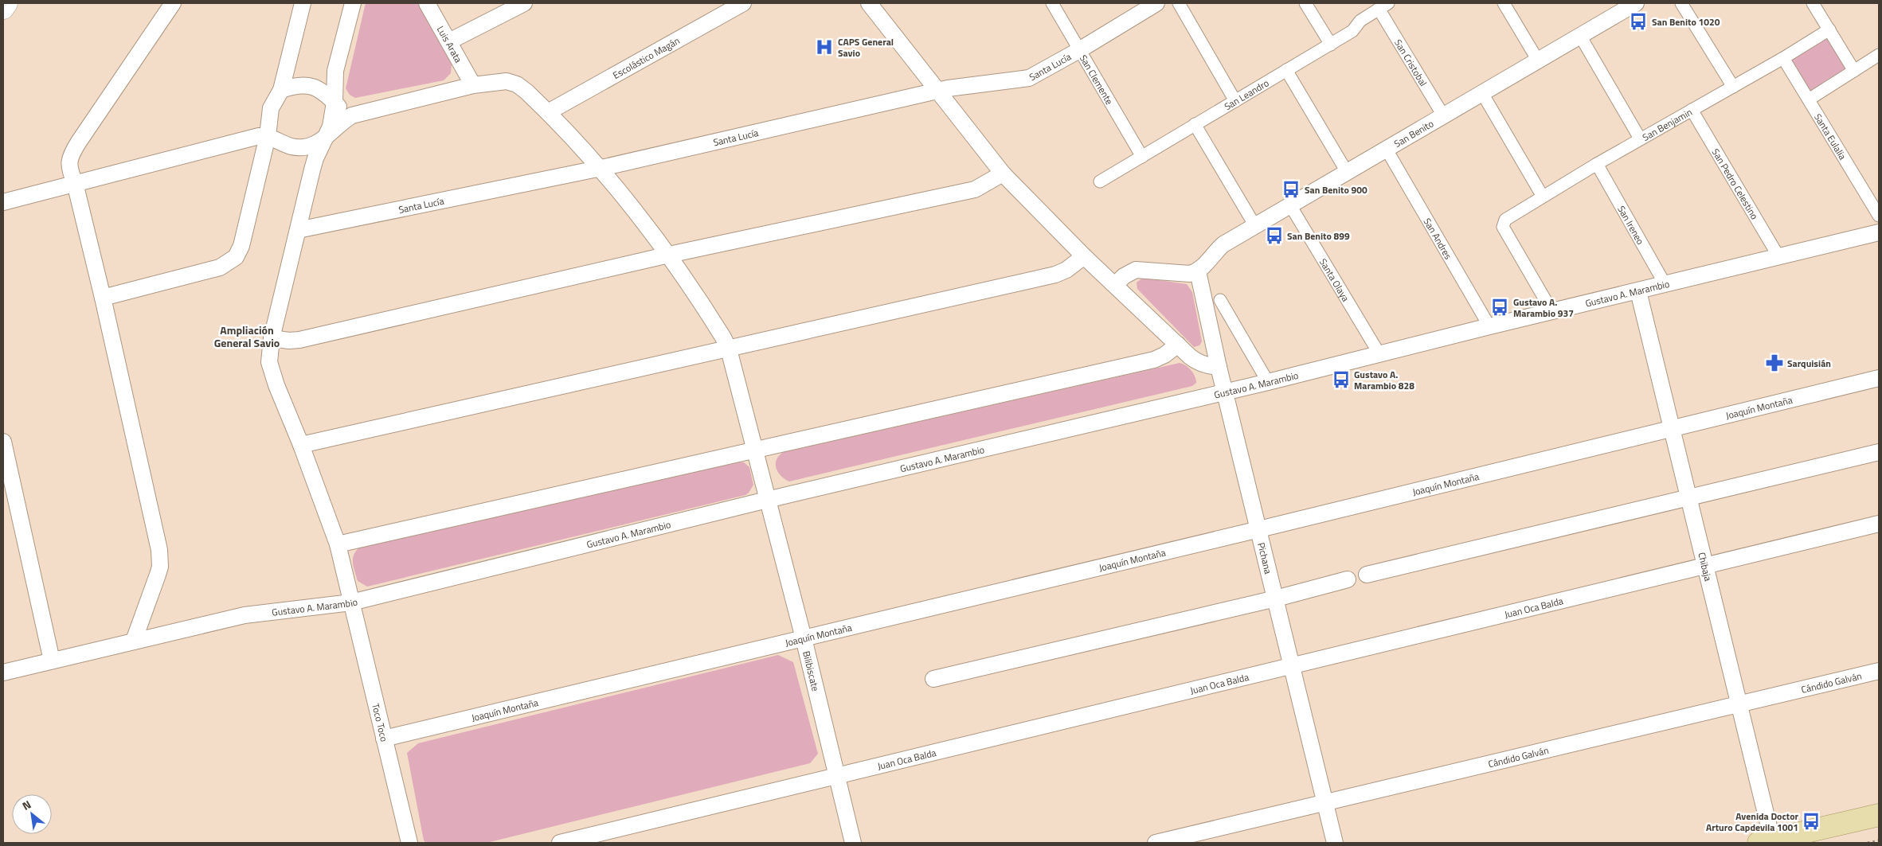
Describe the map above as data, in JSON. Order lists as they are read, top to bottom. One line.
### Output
{"streets":{"street":["Luis Arata","Escolástico Magán","San Cristobal","Santa Lucía","San Clemente","San Leandro","San Benjamin","San Benito","Santa Eulalia","San Pedro Celestino","San Ireneo","San Andres","Santa Olaya","Gustavo A. Marambio","Joaquín Montaña","Pichana","Chibaja","Juan Oca Balda","Bilibiscate","Cándido Galván","Toco Toco"]},"crossings":[["Luis Arata","Bilibiscate"],["Escolástico Magán","Bilibiscate"],["San Cristobal","San Leandro"],["San Cristobal","San Benito"],["Santa Lucía","San Clemente"],["Santa Lucía","Bilibiscate"],["Santa Lucía","Toco Toco"],["San Clemente","San Leandro"],["San Benjamin","Santa Eulalia"],["San Benjamin","San Pedro Celestino"],["San Benjamin","San Ireneo"],["San Benjamin","Gustavo A. Marambio"],["San Benito","San Andres"],["San Benito","Santa Olaya"],["San Benito","Pichana"],["San Pedro Celestino","Gustavo A. Marambio"],["San Ireneo","Gustavo A. Marambio"],["San Andres","Gustavo A. Marambio"],["Santa Olaya","Gustavo A. Marambio"],["Gustavo A. Marambio","Pichana"],["Gustavo A. Marambio","Chibaja"],["Gustavo A. Marambio","Bilibiscate"],["Gustavo A. Marambio","Toco Toco"],["Joaquín Montaña","Pichana"],["Joaquín Montaña","Chibaja"],["Joaquín Montaña","Bilibiscate"],["Joaquín Montaña","Toco Toco"],["Pichana","Juan Oca Balda"],["Pichana","Cándido Galván"],["Chibaja","Juan Oca Balda"],["Chibaja","Cándido Galván"],["Juan Oca Balda","Bilibiscate"]],"districts":["Ampliación General Savio"],"places":{"bus stop":["San Benito 1020","San Benito 900","San Benito 899","Gustavo A. Marambio 937","Gustavo A. Marambio 828","Avenida Doctor Arturo Capdevila 1001"],"hospital":["CAPS General Savio"],"pharmacy":["Sarquisián"]},"north":"top left"}
